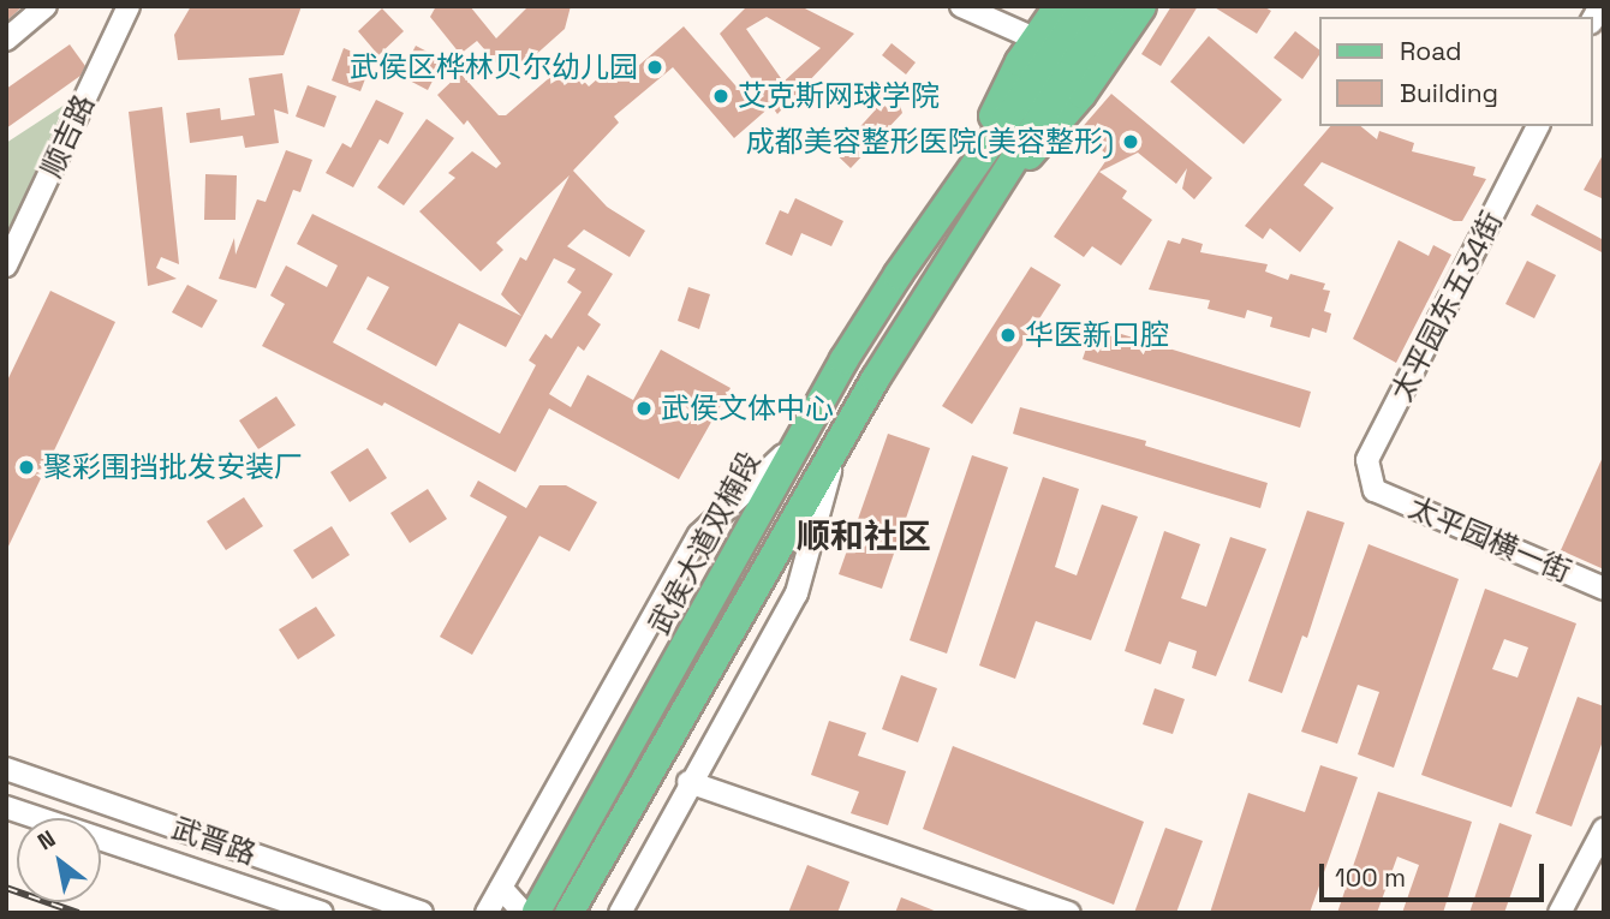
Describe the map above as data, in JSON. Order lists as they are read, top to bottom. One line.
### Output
{"streets":{"main road":["武侯大道双楠段"],"street":["顺吉路","太平园东五34街","太平园横一街","武晋路"]},"crossings":[["太平园东五34街","太平园横一街"]],"districts":["顺和社区"],"places":["武侯区桦林贝尔幼儿园","艾克斯网球学院","成都美容整形医院(美容整形)","华医新口腔","武侯文体中心","聚彩围挡批发安装厂"],"legend":["Road","Building"],"scale_bar":"100 m","north":"top left"}
